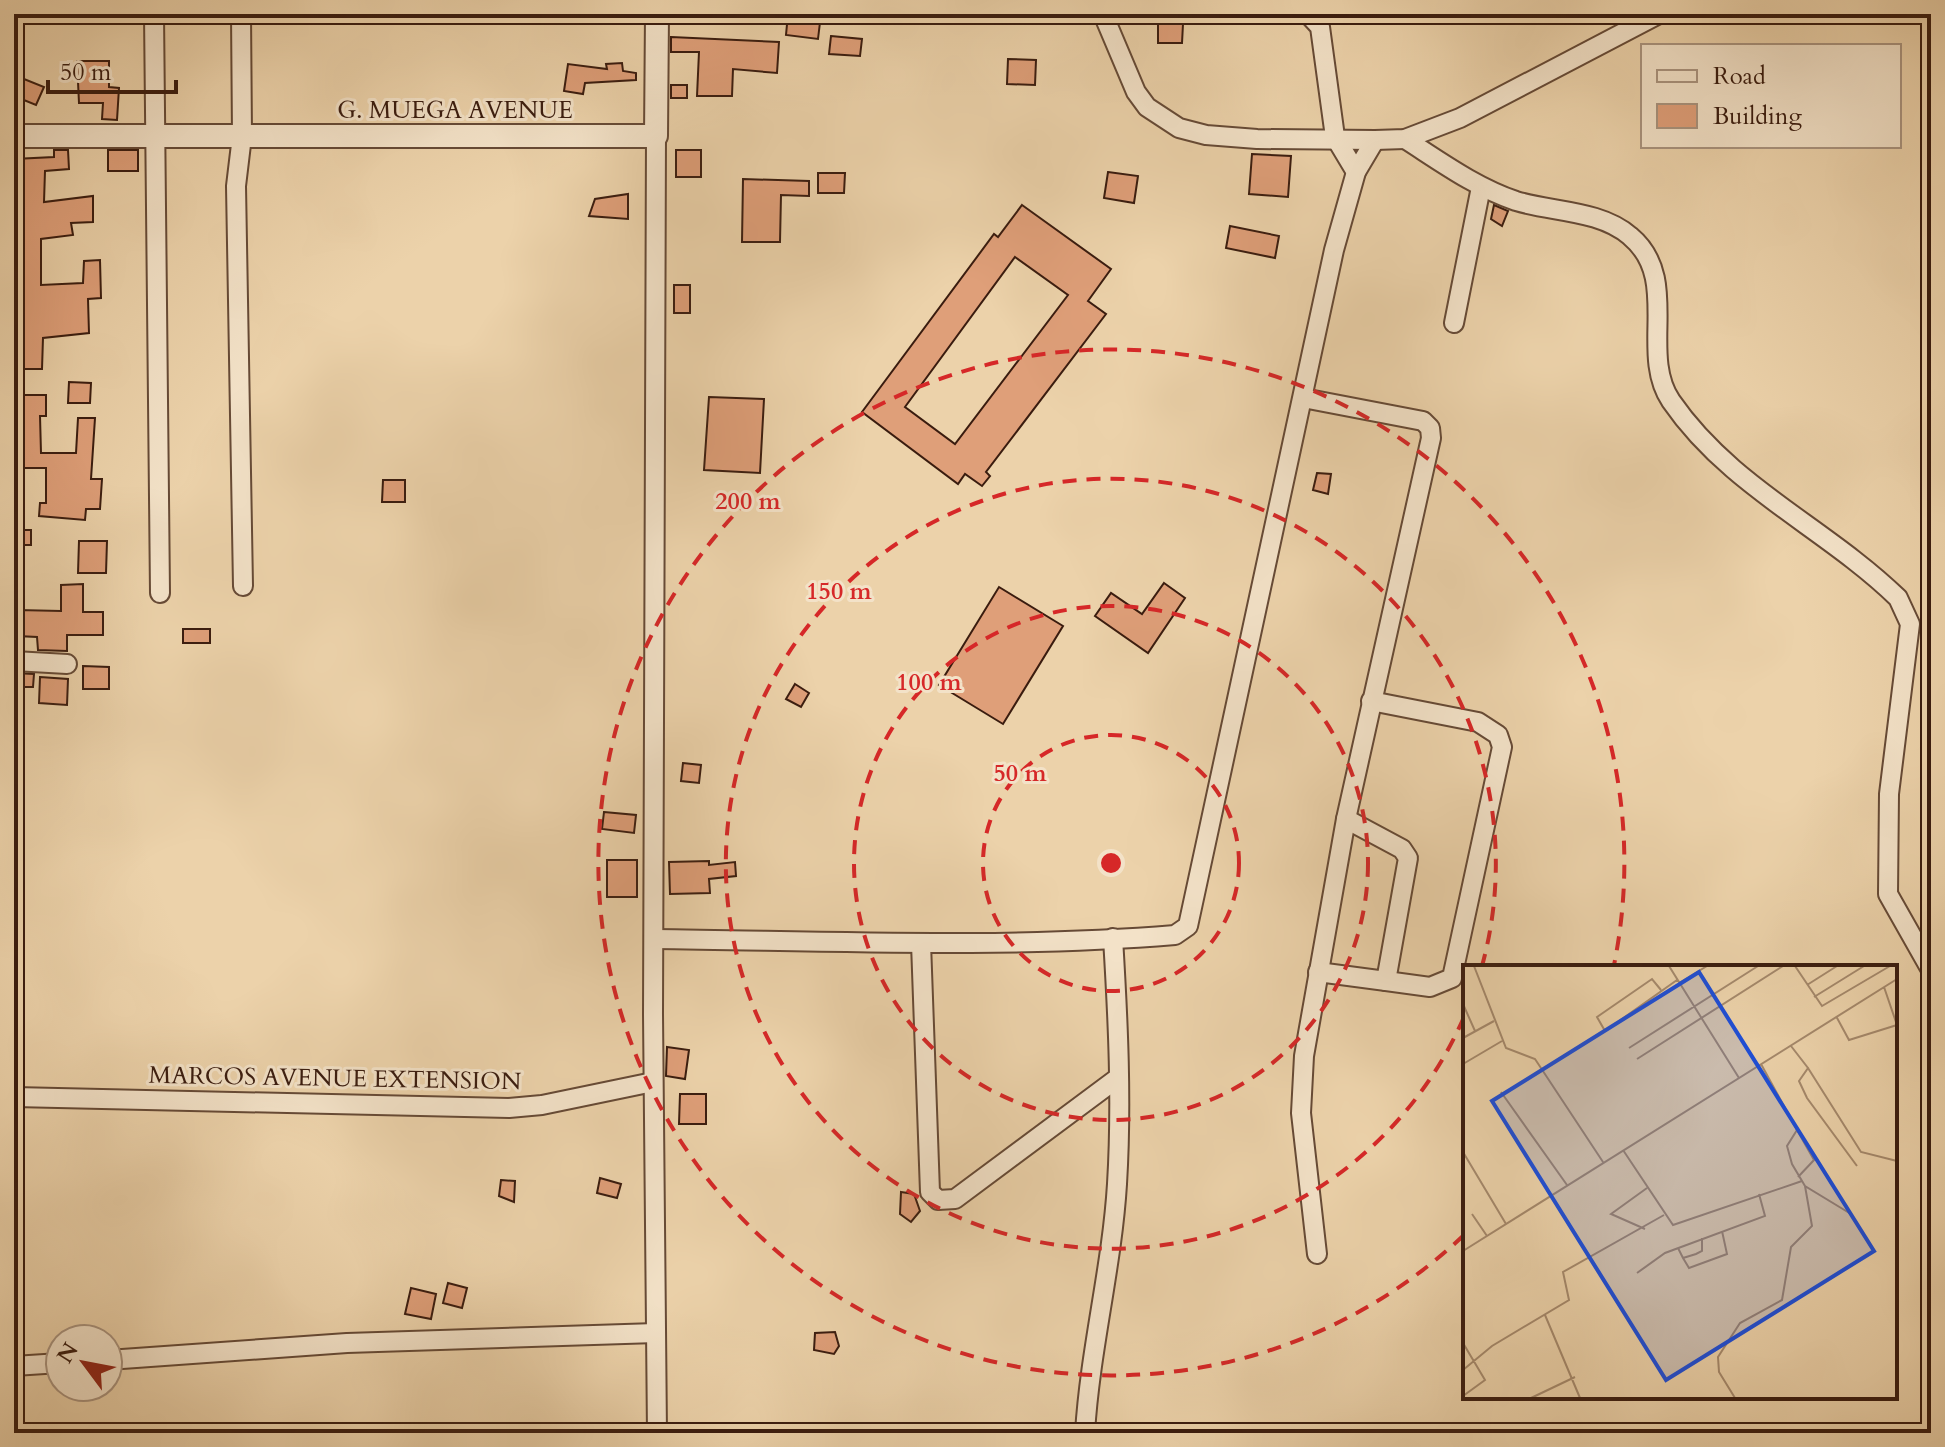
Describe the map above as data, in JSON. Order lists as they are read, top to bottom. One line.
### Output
{"streets":{"street":["G. MUEGA AVENUE","MARCOS AVENUE EXTENSION"]},"legend":["Road","Building"],"scale_bar":"50 m","north":"top left","rings":["200 m","150 m","100 m","50 m"]}
